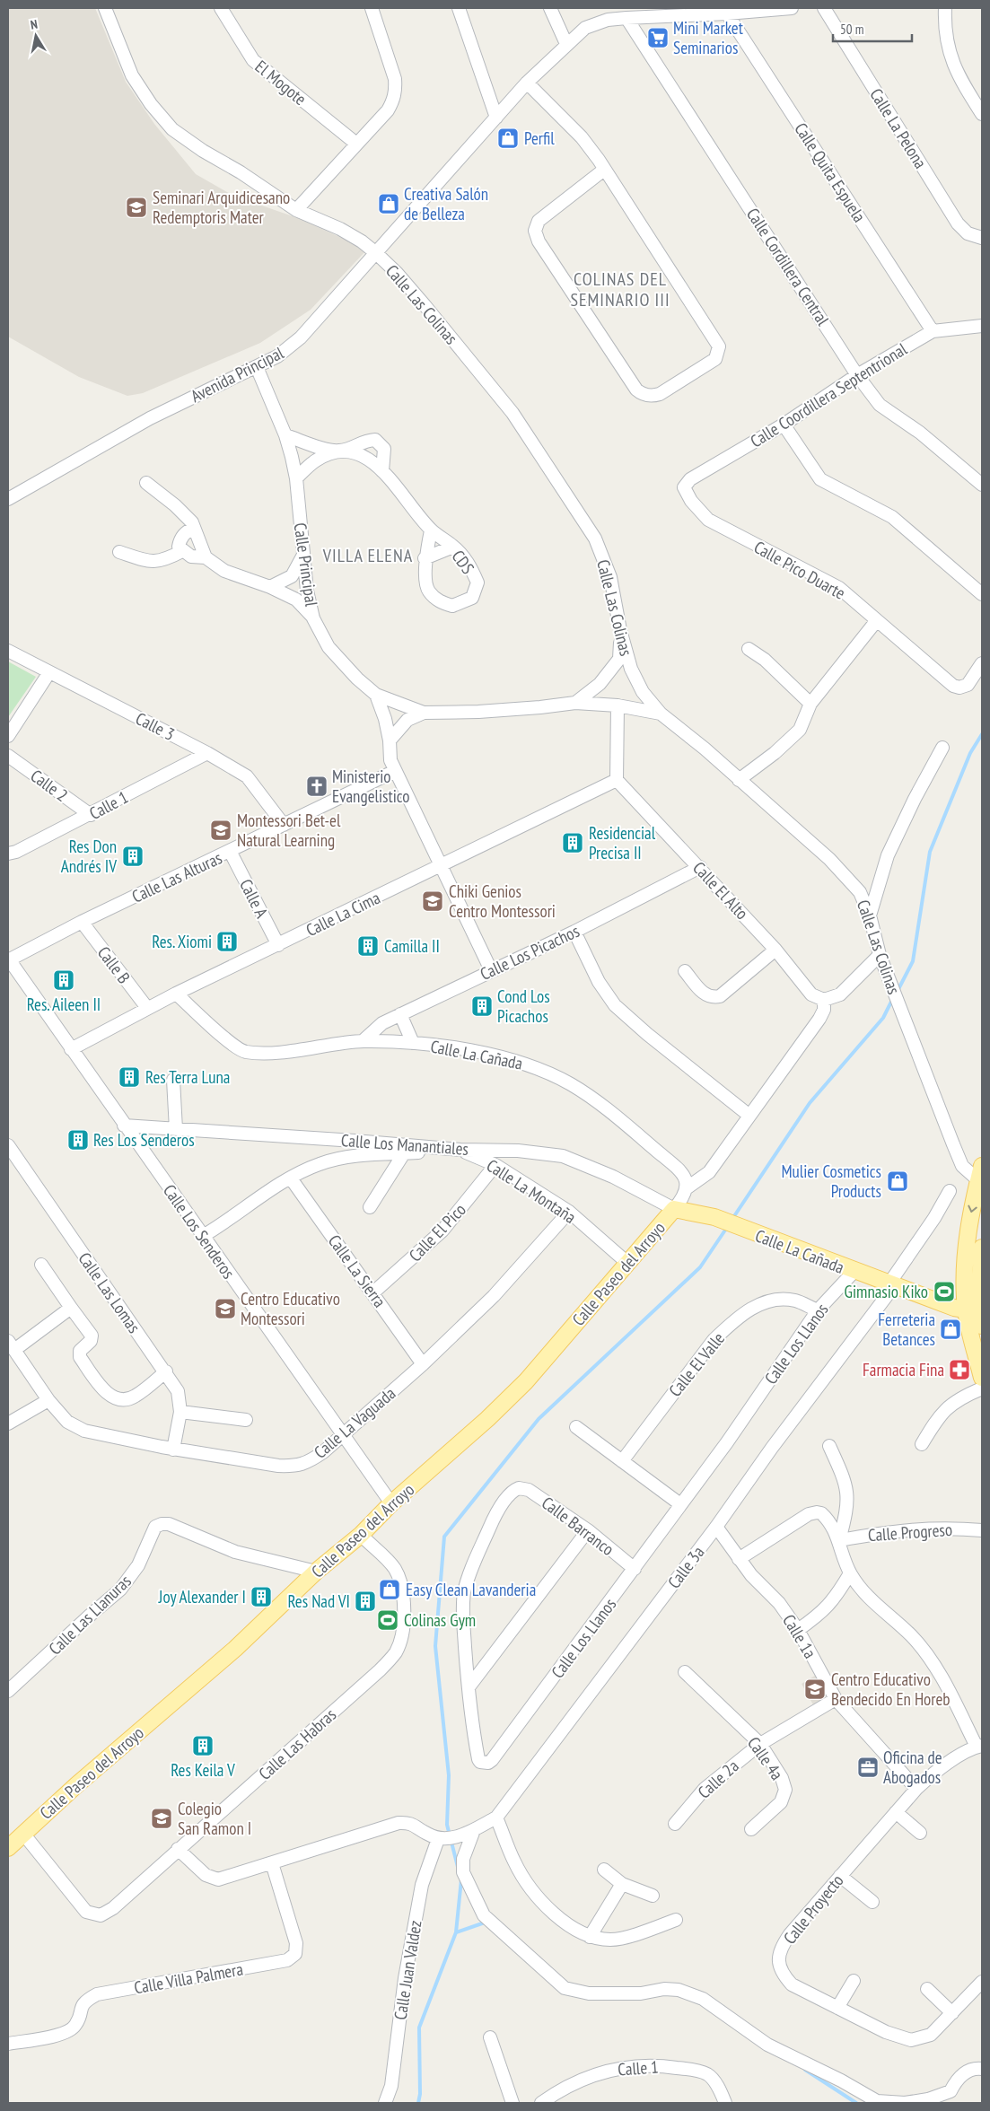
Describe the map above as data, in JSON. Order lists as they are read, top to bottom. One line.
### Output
{"streets":{"main road":["Calle La Cañada","Calle Paseo del Arroyo"],"street":["El Mogote","Calle La Pelona","Calle Quita Espuela","Calle Cordillera Central","Calle Las Colinas","Avenida Principal","Calle Coordillera Septentrional","CDS","Calle Principal","Calle Pico Duarte","Calle 3","Calle 2","Calle 1","Calle Las Alturas","Calle El Alto","Calle A","Calle La Cima","Calle Los Picachos","Calle B","Calle Los Manantiales","Calle La Montaña","Calle Los Senderos","Calle El Pico","Calle La Sierra","Calle Las Lomas","Calle Los Llanos","Calle El Valle","Calle La Vaguada","Calle Barranco","Calle Progreso","Calle 3a","Calle Las Llanuras","Calle 1a","Calle Las Habras","Calle 4a","Calle 2a","Calle Proyecto","Calle Juan Valdez","Calle Villa Palmera"]},"crossings":[["Calle Quita Espuela","Avenida Principal"],["Calle Quita Espuela","Calle Coordillera Septentrional"],["Calle Cordillera Central","Avenida Principal"],["Calle Cordillera Central","Calle Coordillera Septentrional"],["Calle Las Colinas","Avenida Principal"],["Calle Las Colinas","Calle Principal"],["Avenida Principal","Calle Principal"],["Calle Coordillera Septentrional","Calle Pico Duarte"],["CDS","Calle Principal"],["Calle 3","Calle 1"],["Calle 3","Calle Las Alturas"],["Calle 2","Calle 1"],["Calle Las Alturas","Calle A"],["Calle Las Alturas","Calle B"],["Calle Las Alturas","Calle Los Senderos"],["Calle El Alto","Calle La Cima"],["Calle El Alto","Calle Los Picachos"],["Calle A","Calle La Cima"],["Calle La Cima","Calle B"],["Calle La Cima","Calle La Cañada"],["Calle La Cima","Calle Los Senderos"],["Calle Los Picachos","Calle La Cañada"],["Calle La Cañada","Calle Los Manantiales"],["Calle La Cañada","Calle Paseo del Arroyo"],["Calle La Cañada","Calle Los Llanos"],["Calle La Cañada","Calle 3a"],["Calle Los Manantiales","Calle La Montaña"],["Calle Los Manantiales","Calle Los Senderos"],["Calle Los Manantiales","Calle Paseo del Arroyo"],["Calle La Montaña","Calle Los Senderos"],["Calle La Montaña","Calle El Pico"],["Calle La Montaña","Calle La Sierra"],["Calle La Montaña","Calle Paseo del Arroyo"],["Calle La Montaña","Calle La Vaguada"],["Calle Los Senderos","Calle Paseo del Arroyo"],["Calle Los Senderos","Calle La Vaguada"],["Calle El Pico","Calle La Sierra"],["Calle La Sierra","Calle La Vaguada"],["Calle Paseo del Arroyo","Calle Las Llanuras"],["Calle Paseo del Arroyo","Calle Las Habras"],["Calle Las Lomas","Calle La Vaguada"],["Calle Los Llanos","Calle El Valle"],["Calle Los Llanos","Calle Barranco"],["Calle 3a","Calle 1a"],["Calle 3a","Calle Juan Valdez"],["Calle 1a","Calle 2a"],["Calle 1a","Calle Proyecto"],["Calle 4a","Calle 2a"]],"districts":["COLINAS DEL SEMINARIO III","VILLA ELENA"],"places":{"supermarket":["Mini Market Seminarios"],"shop":["Perfil","Creativa Salón de Belleza","Mulier Cosmetics Products","Ferreteria Betances","Easy Clean Lavanderia"],"school or university":["Seminari Arquidicesano Redemptoris Mater","Montessori Bet-el Natural Learning","Chiki Genios Centro Montessori","Centro Educativo Montessori","Centro Educativo Bendecido En Horeb","Colegio San Ramon I"],"church":["Ministerio Evangelistico"],"building":["Residencial Precisa II","Res Don Andrés IV","Res. Xiomi","Camilla II","Res. Aileen II","Cond Los Picachos","Res Terra Luna","Res Los Senderos","Joy Alexander I","Res Nad VI","Res Keila V"],"sports":["Gimnasio Kiko","Colinas Gym"],"pharmacy":["Farmacia Fina"],"office":["Oficina de Abogados"]},"scale_bar":"50 m","north":"top"}
